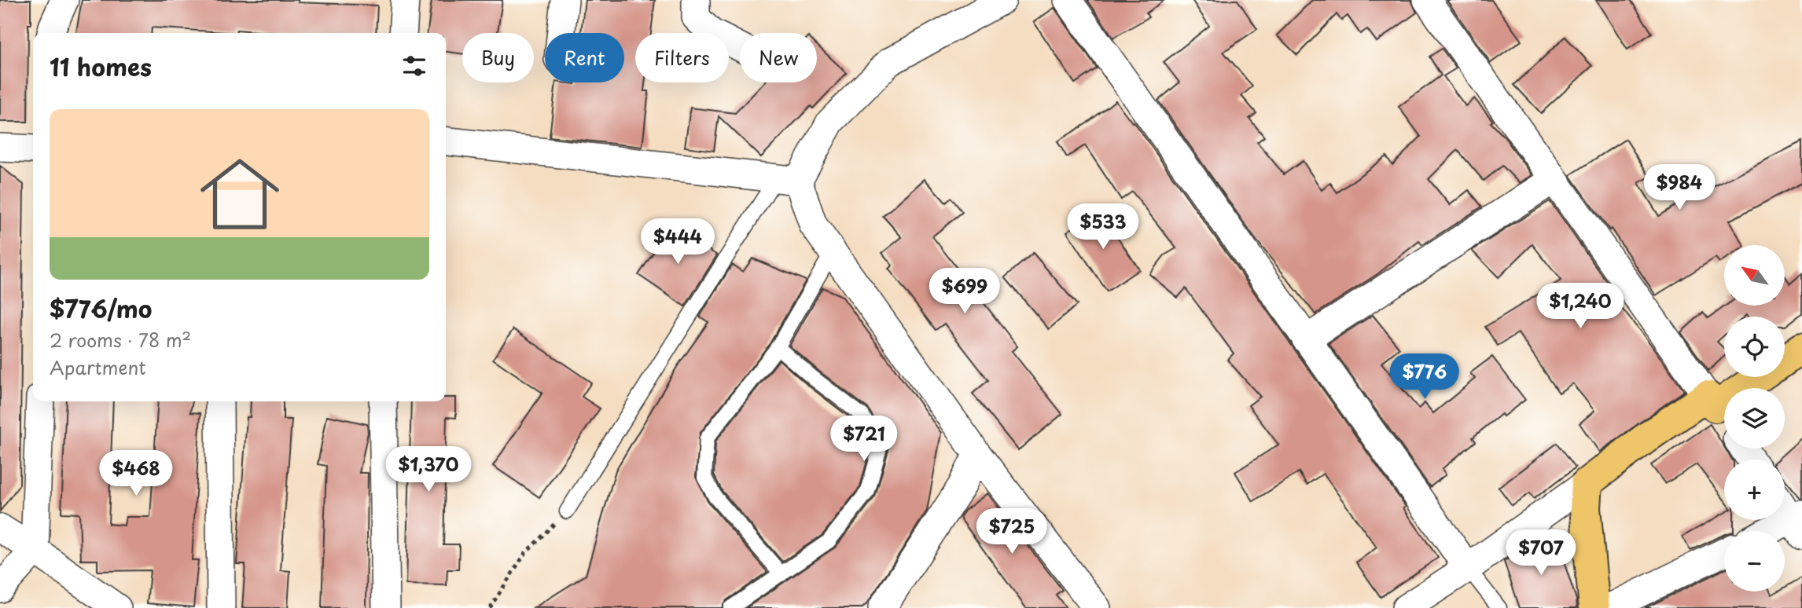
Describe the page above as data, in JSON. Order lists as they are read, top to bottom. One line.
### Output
{"north":"top left","page":{"chip":["Buy","Rent","Filters","New"],"heading":"11 homes","list":[{"name":"$776/mo","note":"2 rooms · 78 m² · Apartment"}],"price":["$984","$533","$444","$699","$1,240","$776","$721","$1,370","$468","$725","$707"],"map_buttons":["+","−"]}}
